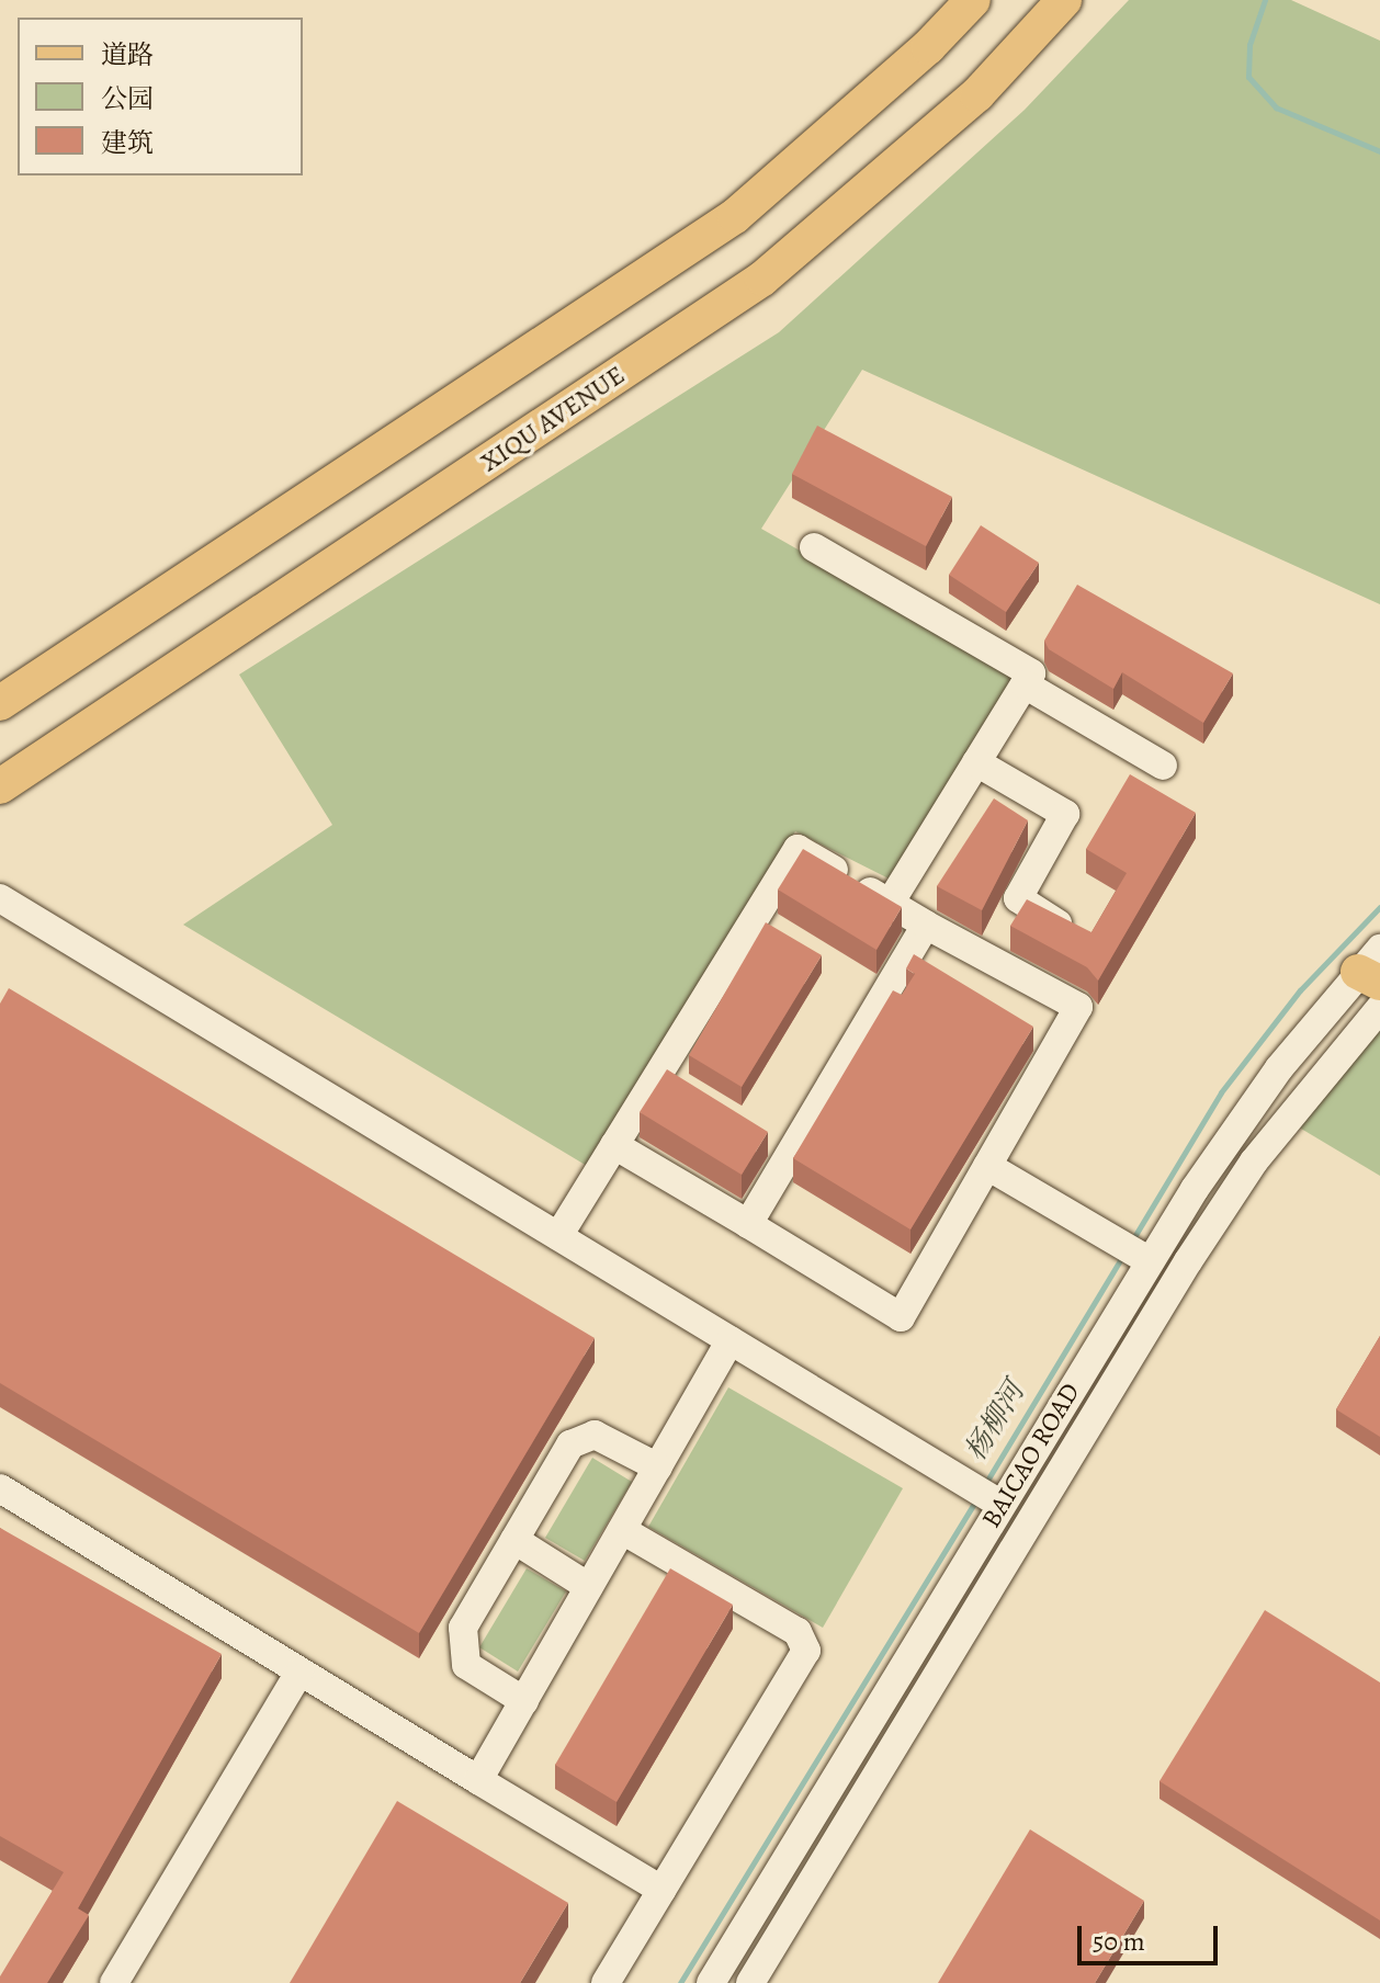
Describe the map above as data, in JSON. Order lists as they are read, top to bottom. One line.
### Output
{"streets":{"main road":["XIQU AVENUE"],"street":["BAICAO ROAD"]},"water":["杨柳河"],"legend":["道路","公园","建筑"],"scale_bar":"50 m"}
